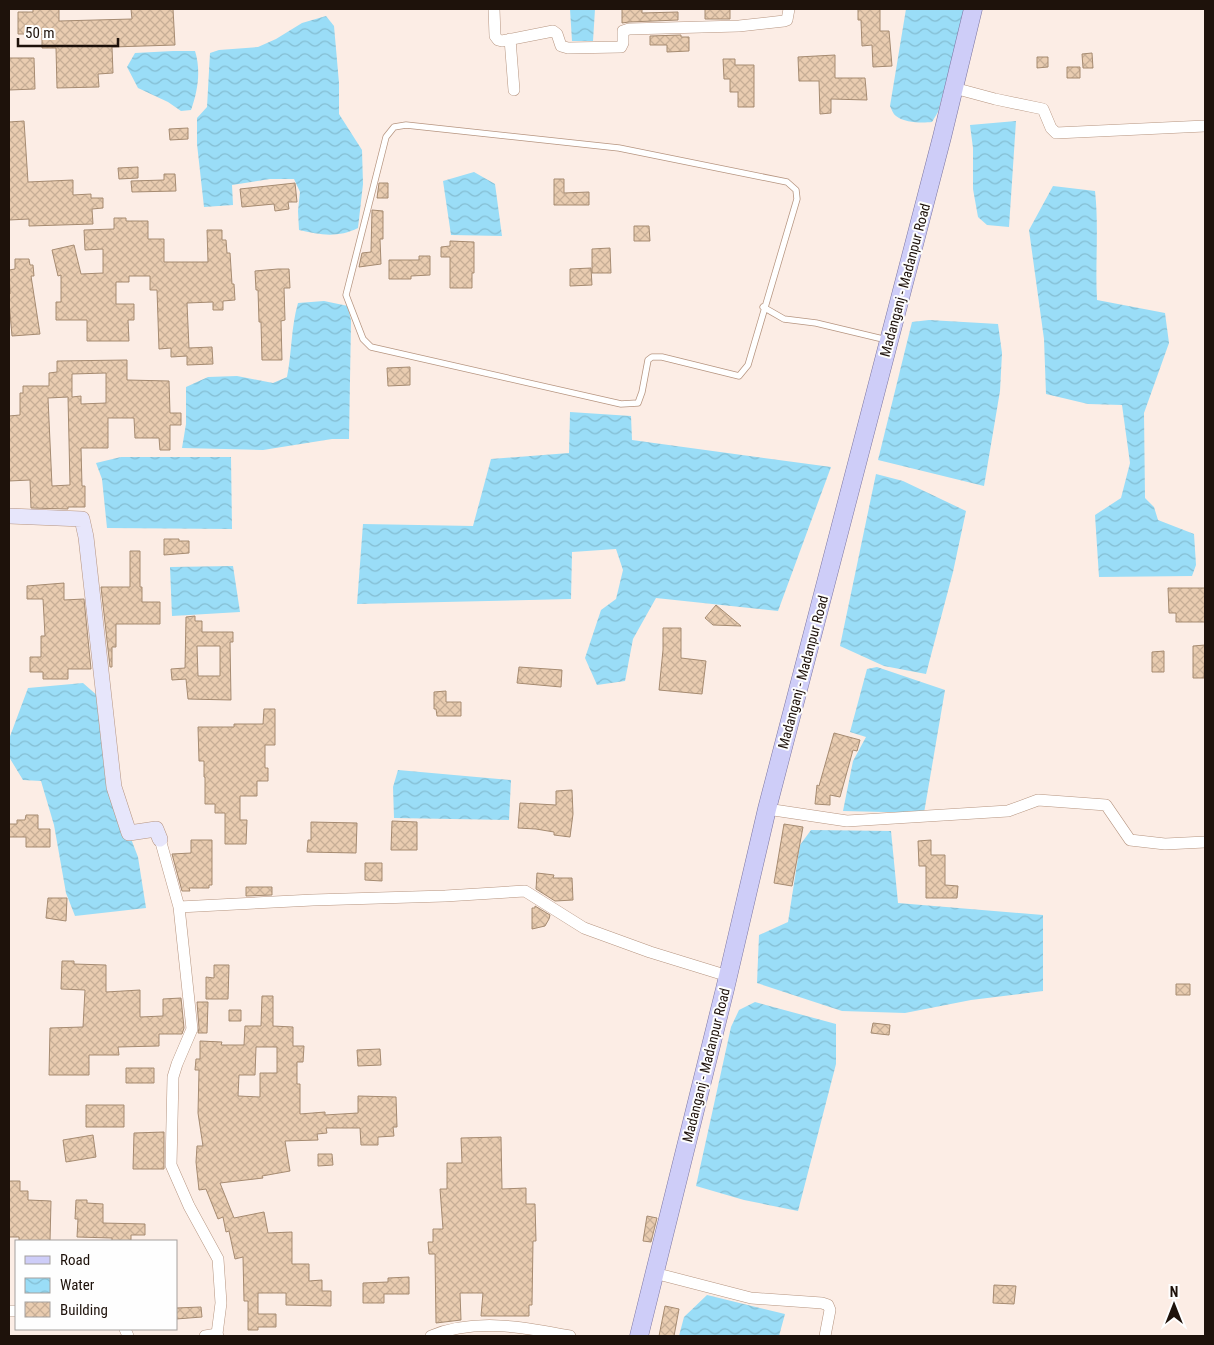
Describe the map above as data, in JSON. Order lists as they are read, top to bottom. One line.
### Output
{"streets":{"main road":["Madanganj - Madanpur Road"]},"legend":["Road","Water","Building"],"scale_bar":"50 m","north":"top"}
